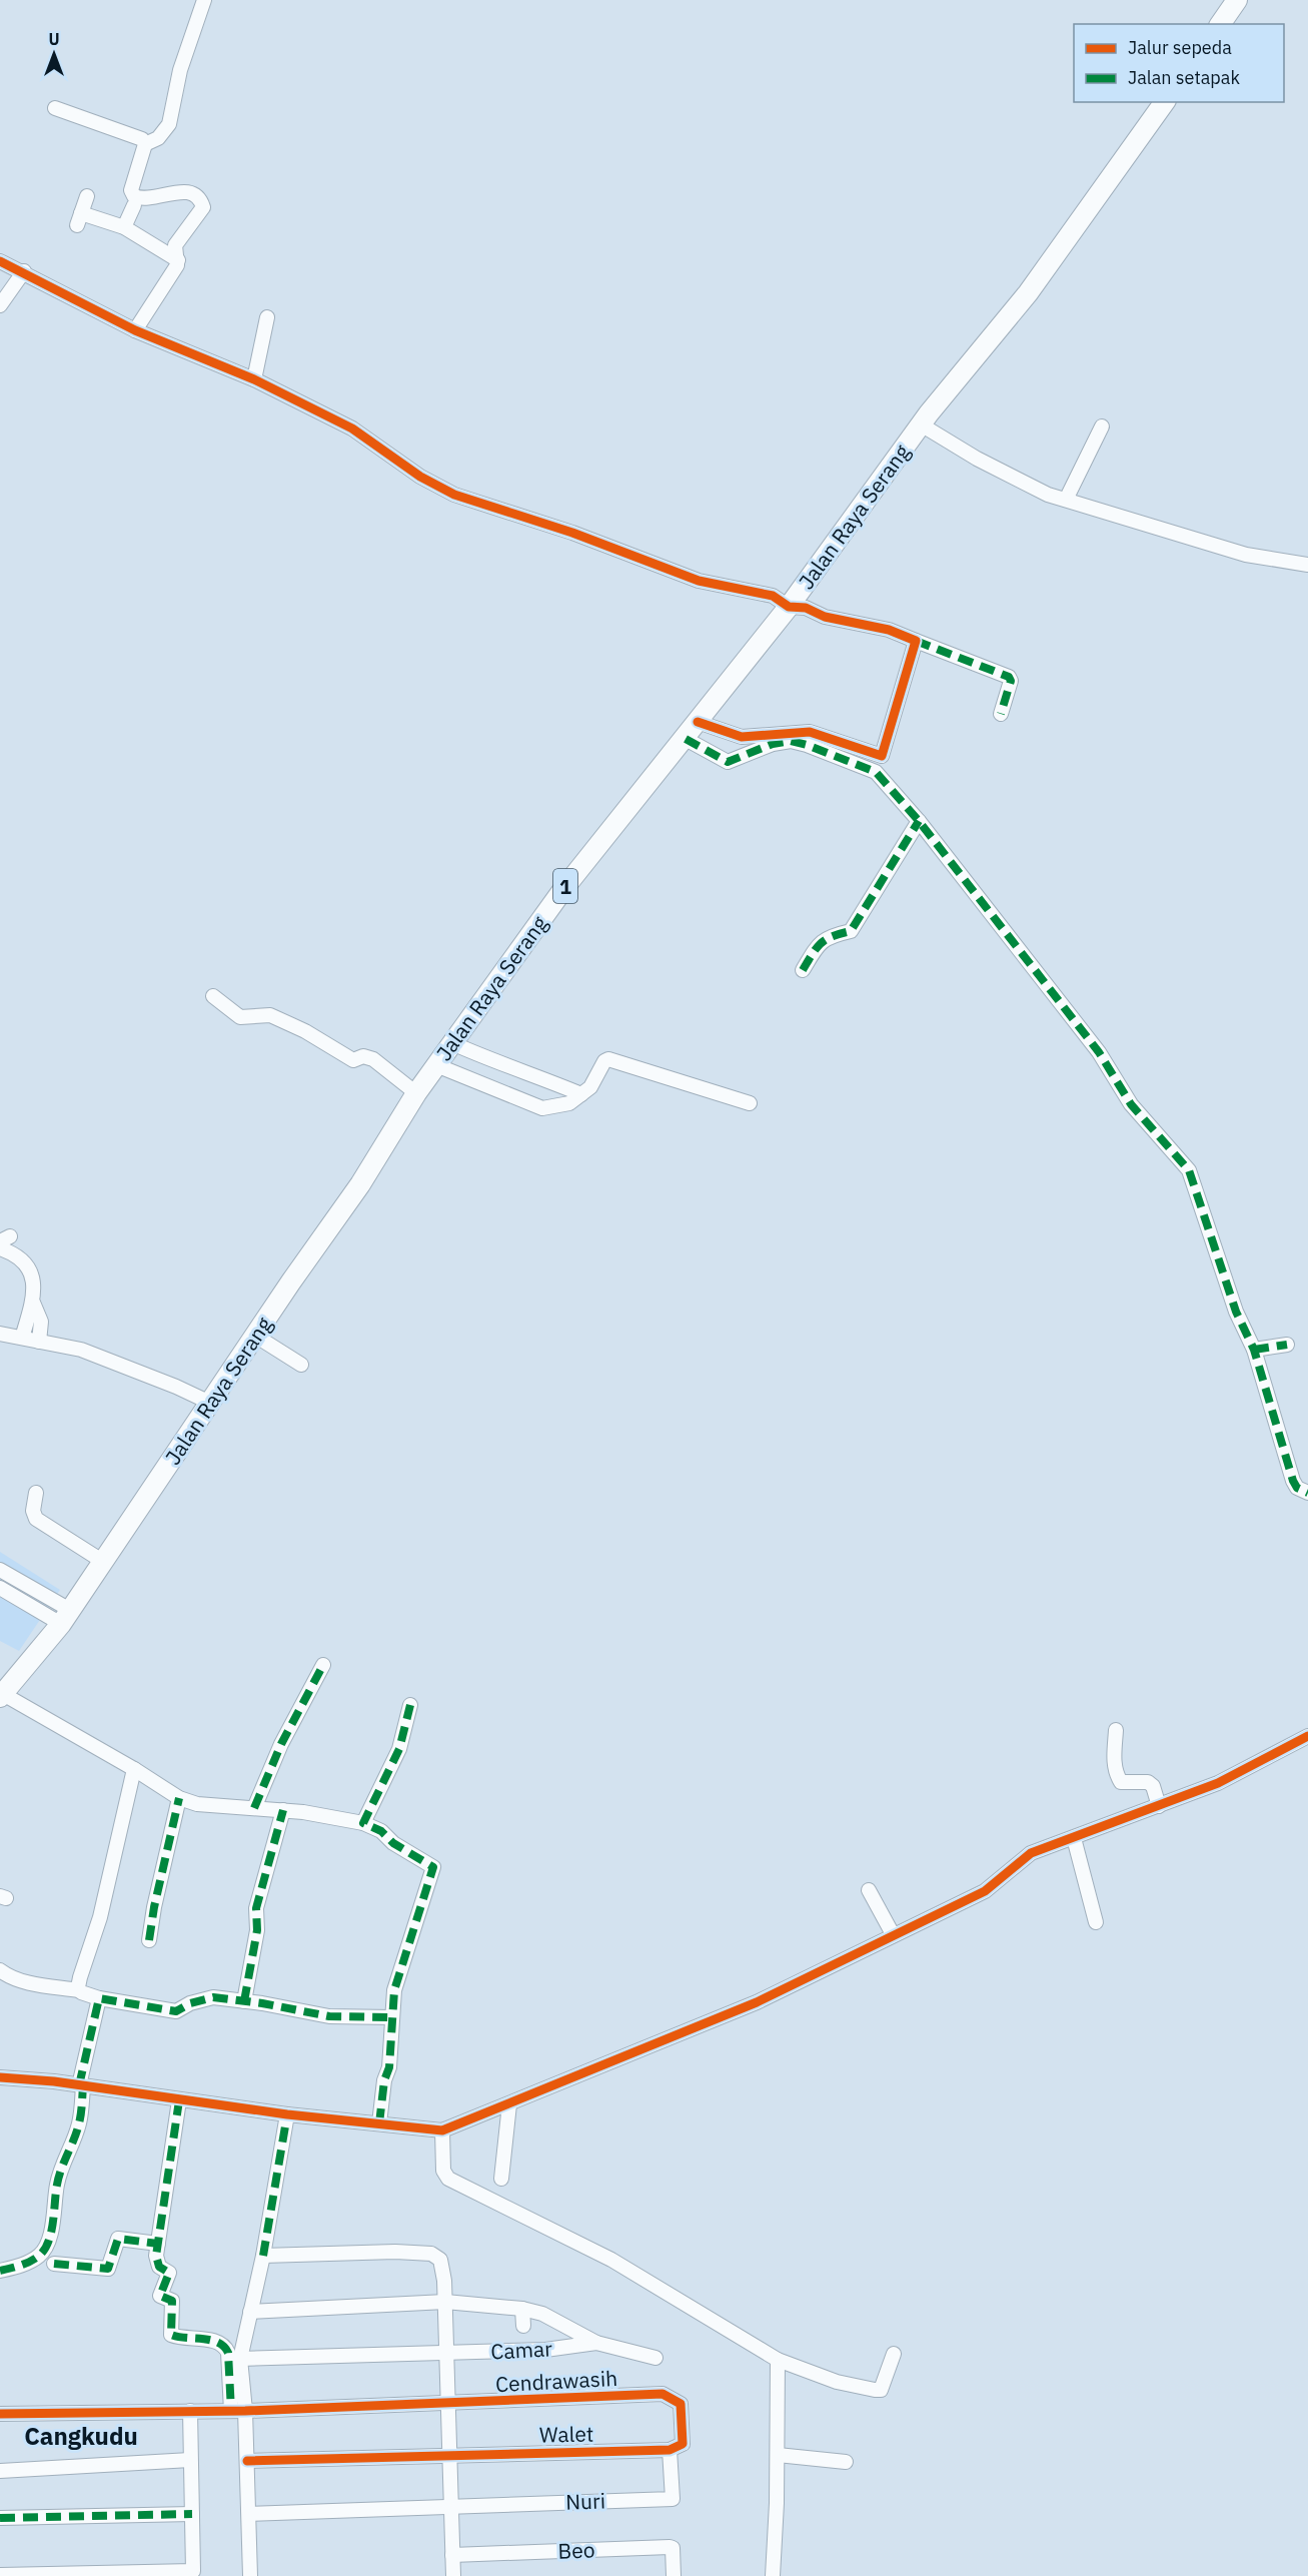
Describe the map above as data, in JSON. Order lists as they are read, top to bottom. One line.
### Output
{"streets":{"highway":["Jalan Raya Serang","1"],"street":["Camar","Cendrawasih","Walet","Nuri","Beo"]},"crossings":[["Cendrawasih","Walet"],["Walet","Nuri"]],"districts":["Cangkudu"],"legend":["Jalur sepeda","Jalan setapak"],"north":"top"}
